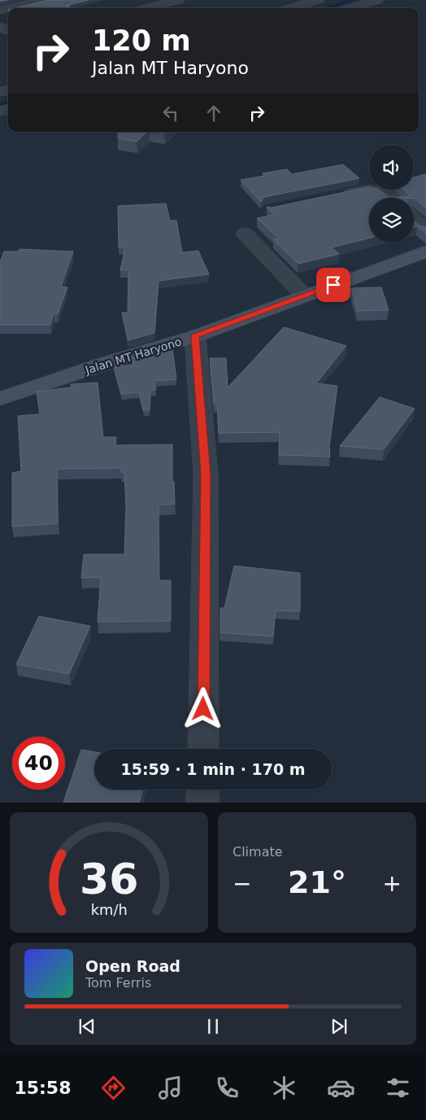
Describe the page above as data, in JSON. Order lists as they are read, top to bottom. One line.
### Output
{"streets":{"main road":["Jalan MT Haryono"]},"page":{"turn":["120 m","Jalan MT Haryono"],"limit":"40","trip":"15:59 · 1 min · 170 m","tile":"Climate","heat":["−","21°","+"],"song":["Open Road","Tom Ferris"],"tabs":"15:58","gauge":["36","km/h"]}}
